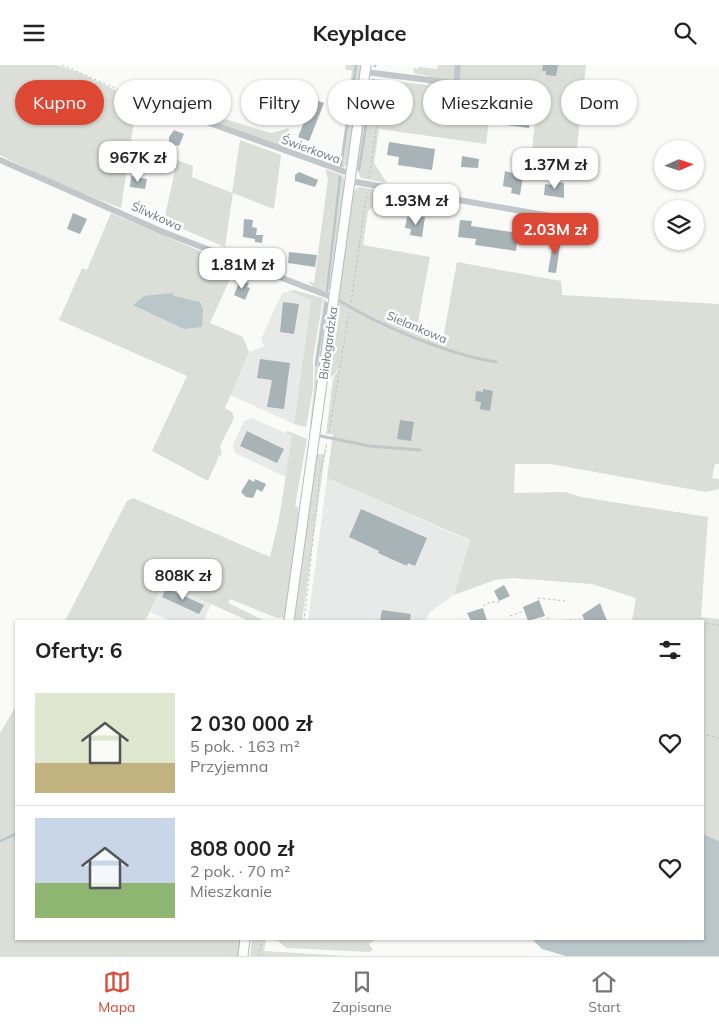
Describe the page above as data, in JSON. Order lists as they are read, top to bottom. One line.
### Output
{"streets":{"main road":["Białogardzka"],"street":["Świerkowa","Śliwkowa"],"lane":["Sielankowa"]},"crossings":[["Świerkowa","Białogardzka"],["Śliwkowa","Sielankowa"],["Śliwkowa","Białogardzka"],["Sielankowa","Białogardzka"]],"north":"right","page":{"header":"Keyplace","chip":["Kupno","Wynajem","Filtry","Nowe","Mieszkanie","Dom"],"price":["967K zł","1.37M zł","1.93M zł","2.03M zł","1.81M zł","808K zł"],"heading":"Oferty: 6","list":[{"name":"2 030 000 zł","note":"5 pok. · 163 m² · Przyjemna"},{"name":"808 000 zł","note":"2 pok. · 70 m² · Mieszkanie"}],"tabs":["Mapa","Zapisane","Start"]}}
